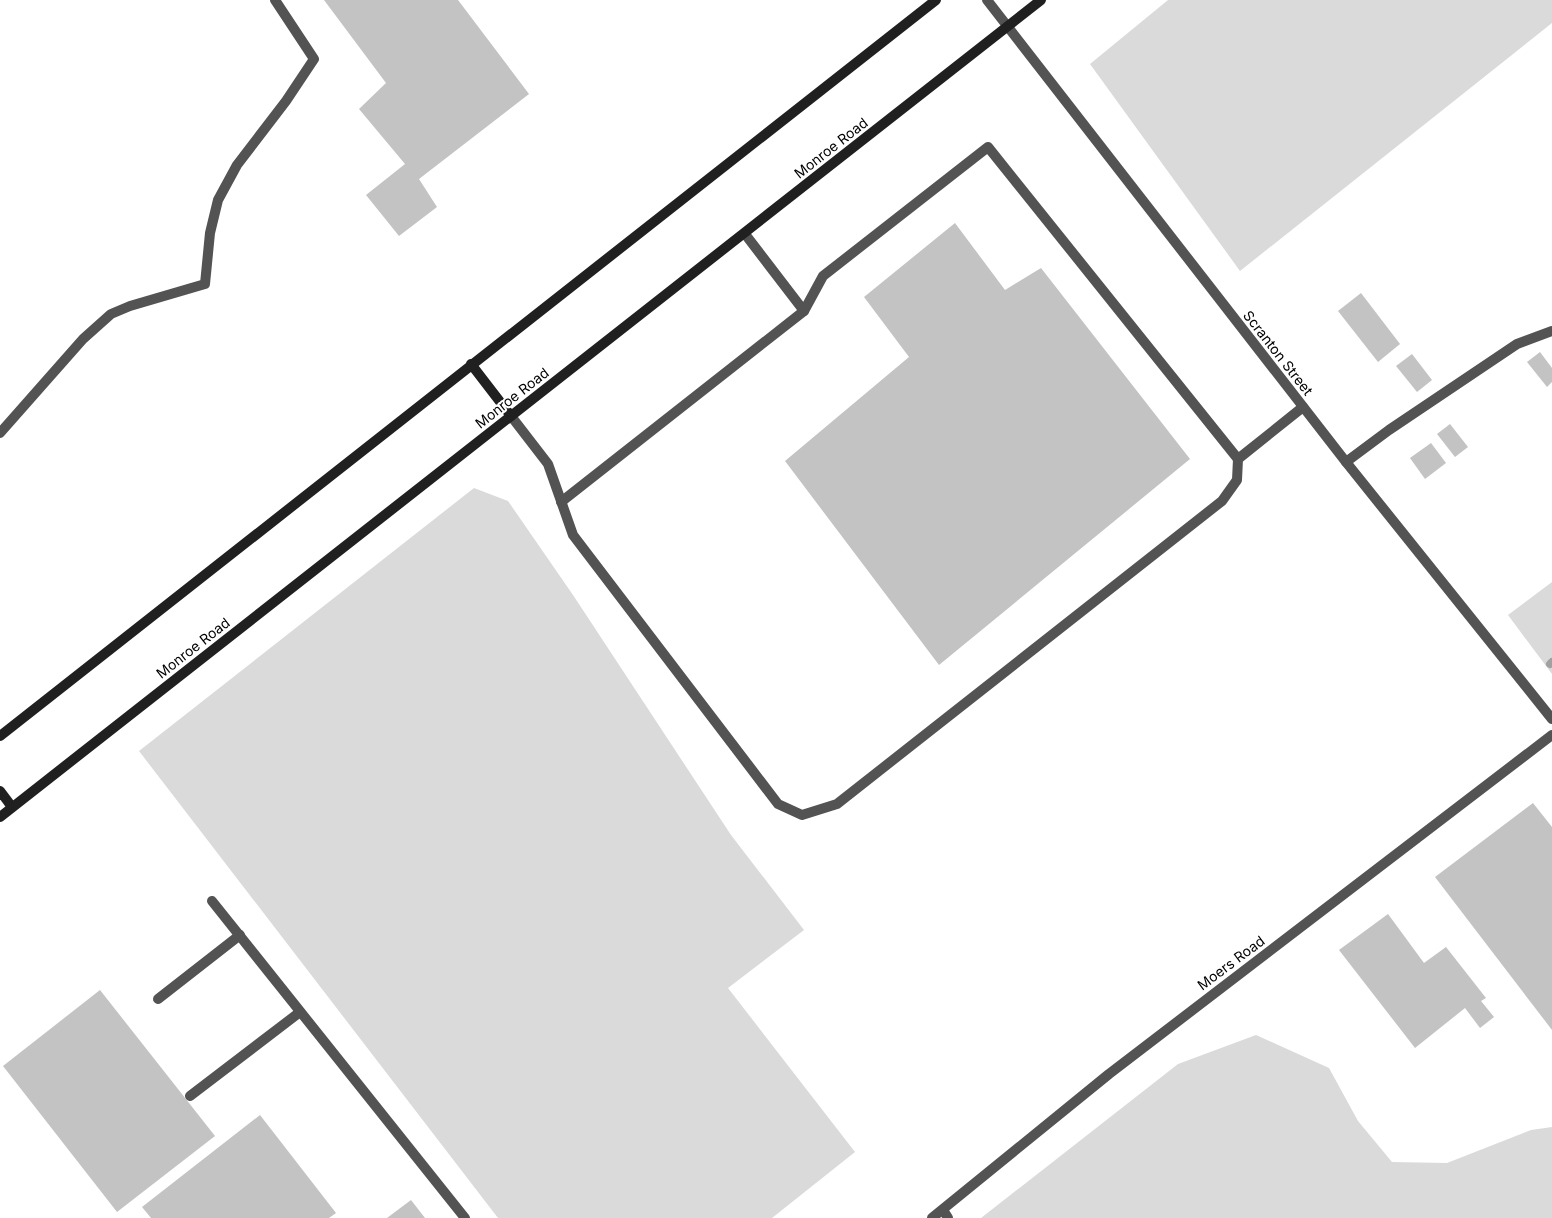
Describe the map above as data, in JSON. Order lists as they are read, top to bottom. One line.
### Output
{"streets":{"main road":["Monroe Road"],"street":["Scranton Street","Moers Road"]},"crossings":[["Monroe Road","Scranton Street"]]}
